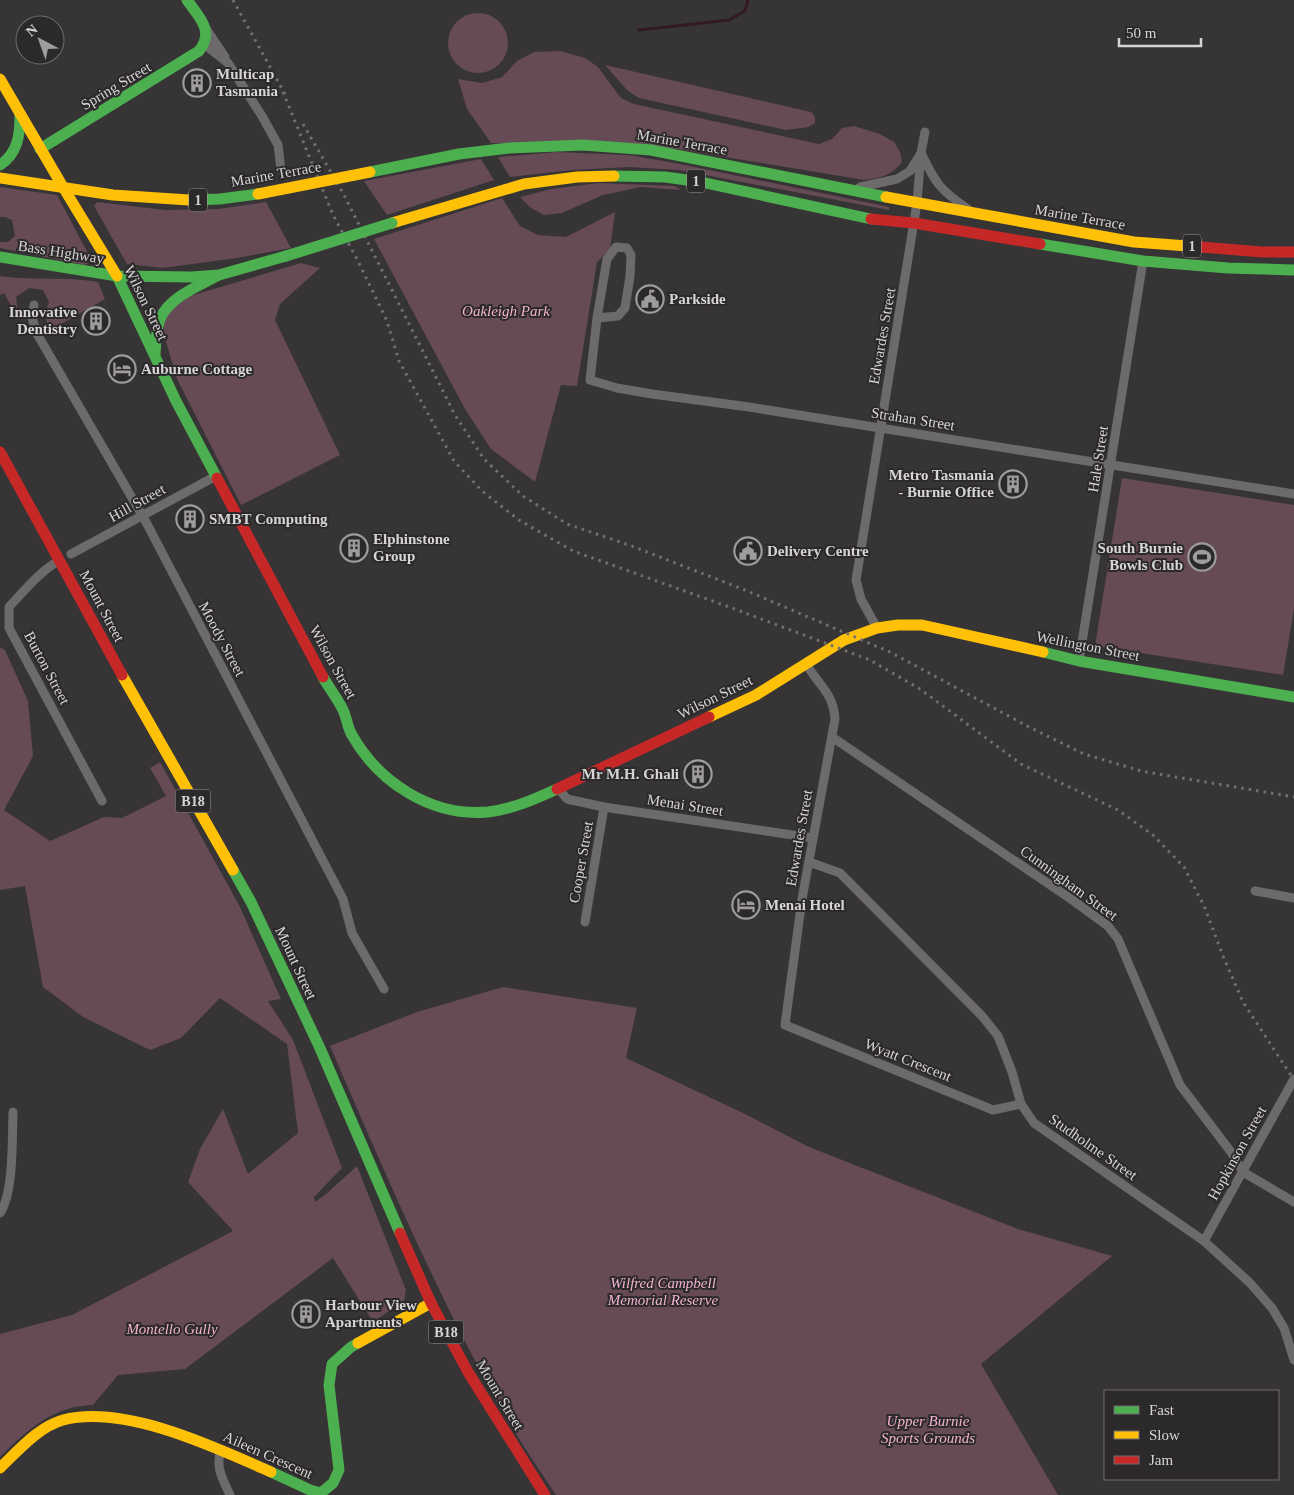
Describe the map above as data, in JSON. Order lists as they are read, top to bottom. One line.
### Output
{"streets":{"main road":["Spring Street","Marine Terrace","1","Bass Highway","Wilson Street","Mount Street","Wellington Street","B18","Aileen Crescent"],"street":["Edwardes Street","Strahan Street","Hale Street","Hill Street","Moody Street","Burton Street","Menai Street","Cooper Street","Cunningham Street","Wyatt Crescent","Studholme Street","Hopkinson Street"]},"crossings":[["Spring Street","Marine Terrace"],["Spring Street","Wilson Street"],["Marine Terrace","1"],["Marine Terrace","Wilson Street"],["Marine Terrace","Edwardes Street"],["1","Bass Highway"],["1","Wilson Street"],["1","Edwardes Street"],["1","Hale Street"],["Bass Highway","Wilson Street"],["Wilson Street","Edwardes Street"],["Wilson Street","Hill Street"],["Wilson Street","Wellington Street"],["Wilson Street","Menai Street"],["Edwardes Street","Strahan Street"],["Edwardes Street","Wellington Street"],["Edwardes Street","Menai Street"],["Edwardes Street","Cunningham Street"],["Edwardes Street","Wyatt Crescent"],["Edwardes Street","Studholme Street"],["Strahan Street","Hale Street"],["Hale Street","Wellington Street"],["Hill Street","Moody Street"],["Mount Street","Burton Street"],["Mount Street","Aileen Crescent"],["Menai Street","Cooper Street"],["Cunningham Street","Hopkinson Street"],["Wyatt Crescent","Studholme Street"],["Studholme Street","Hopkinson Street"]],"parks":["Oakleigh Park","Wilfred Campbell Memorial Reserve","Montello Gully","Upper Burnie Sports Grounds"],"places":{"building":["Multicap Tasmania","Innovative Dentistry","Metro Tasmania - Burnie Office","SMBT Computing","Elphinstone Group","Mr M.H. Ghali","Harbour View Apartments"],"public building":["Parkside","Delivery Centre"],"hotel":["Auburne Cottage","Menai Hotel"],"sports":["South Burnie Bowls Club"]},"legend":["Fast","Slow","Jam"],"scale_bar":"50 m","north":"top left"}
